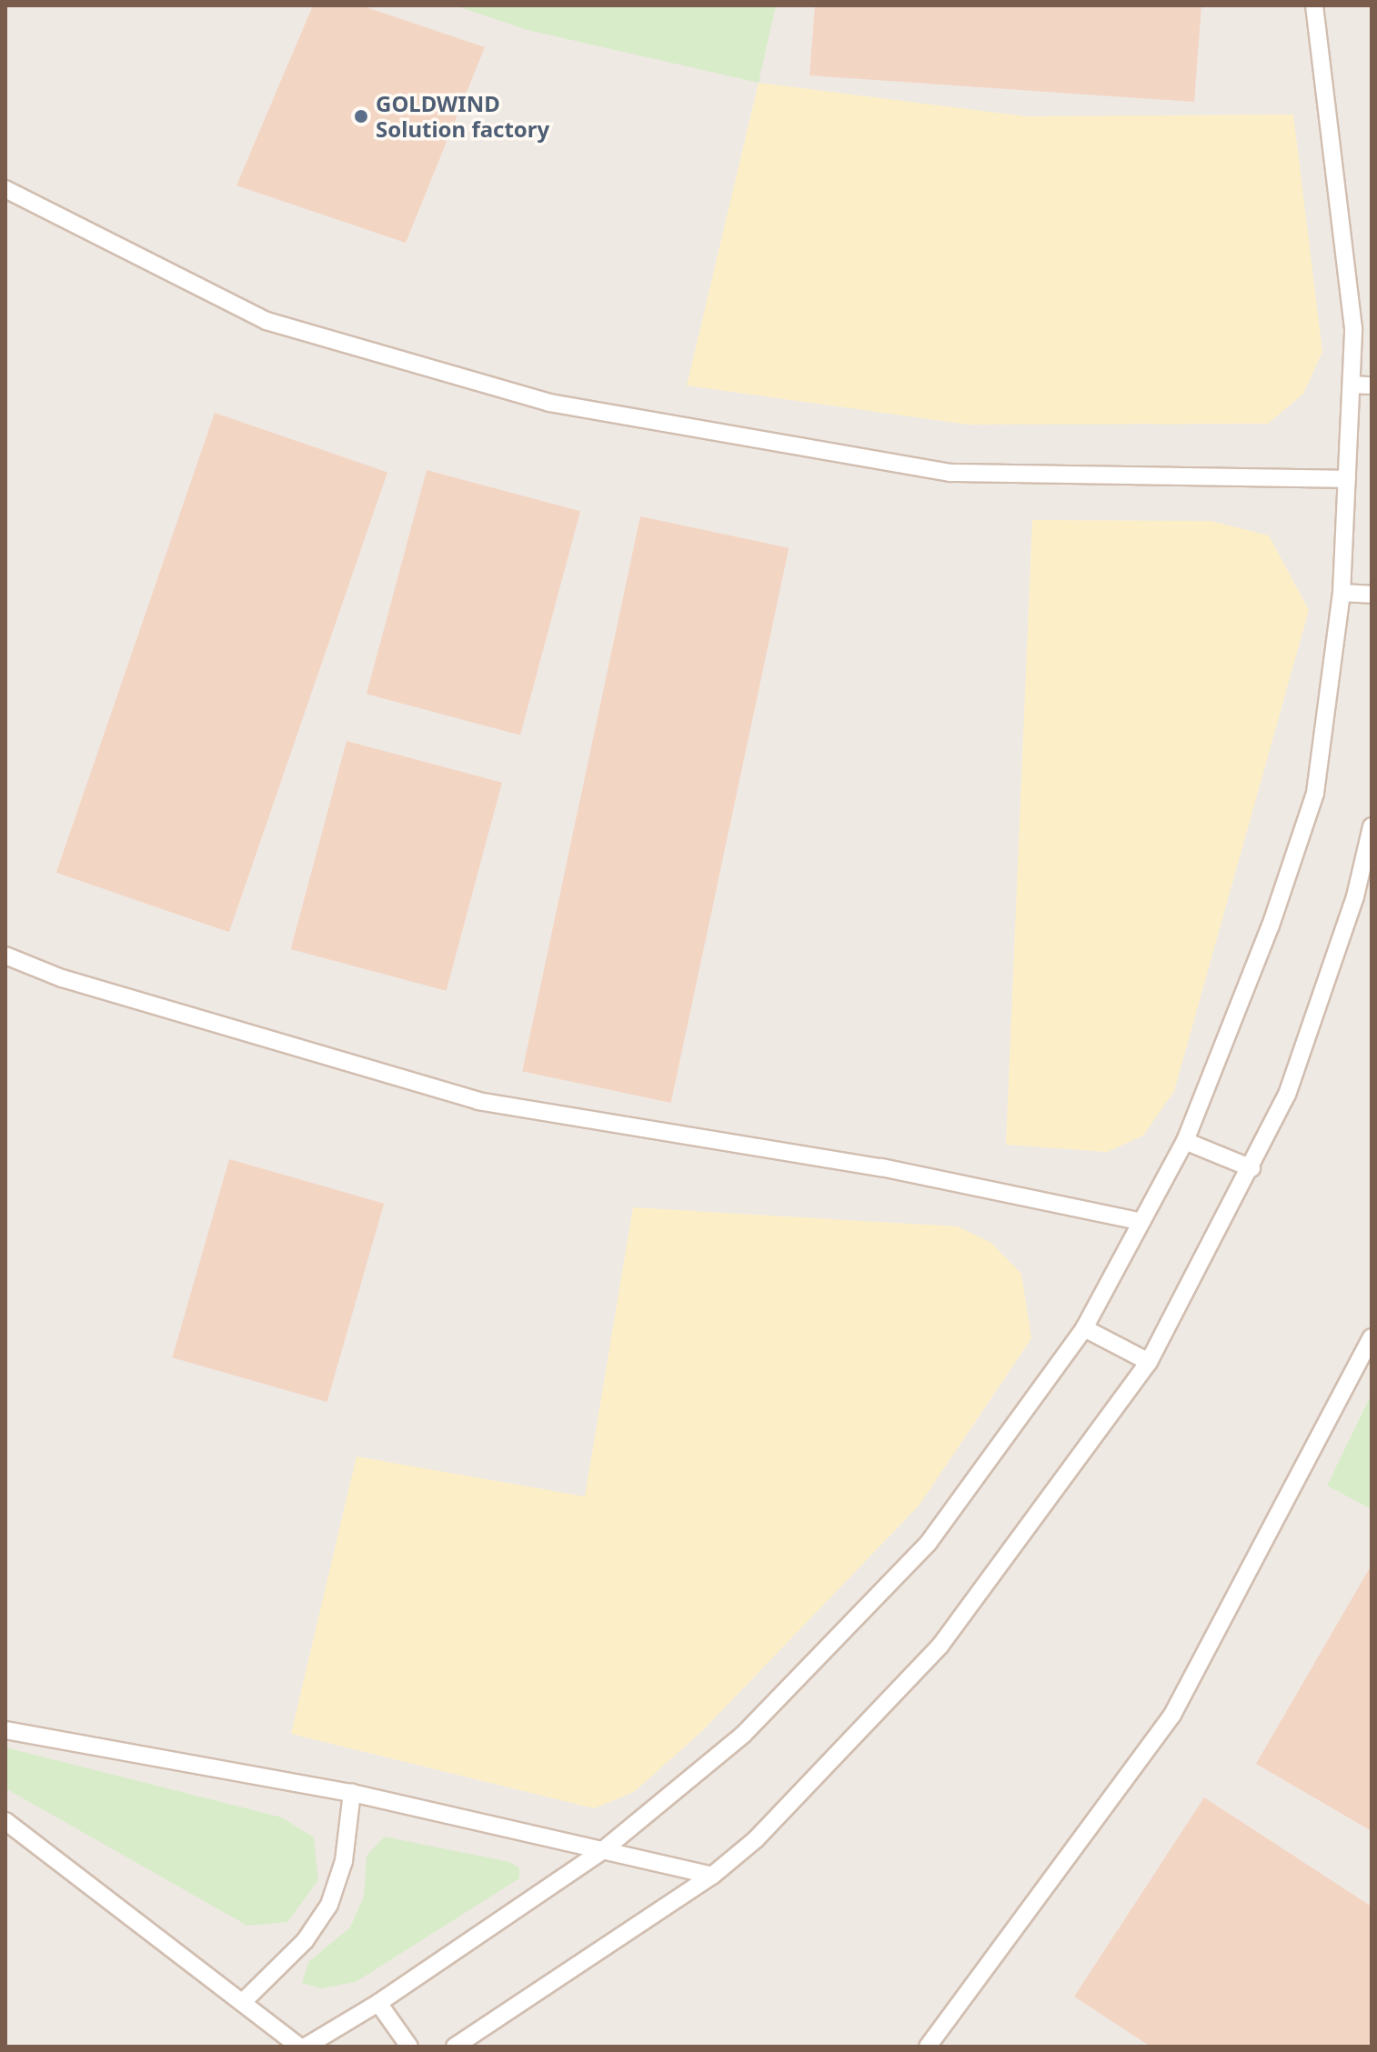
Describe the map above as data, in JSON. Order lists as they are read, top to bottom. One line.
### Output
{"places":["GOLDWIND Solution factory"]}
